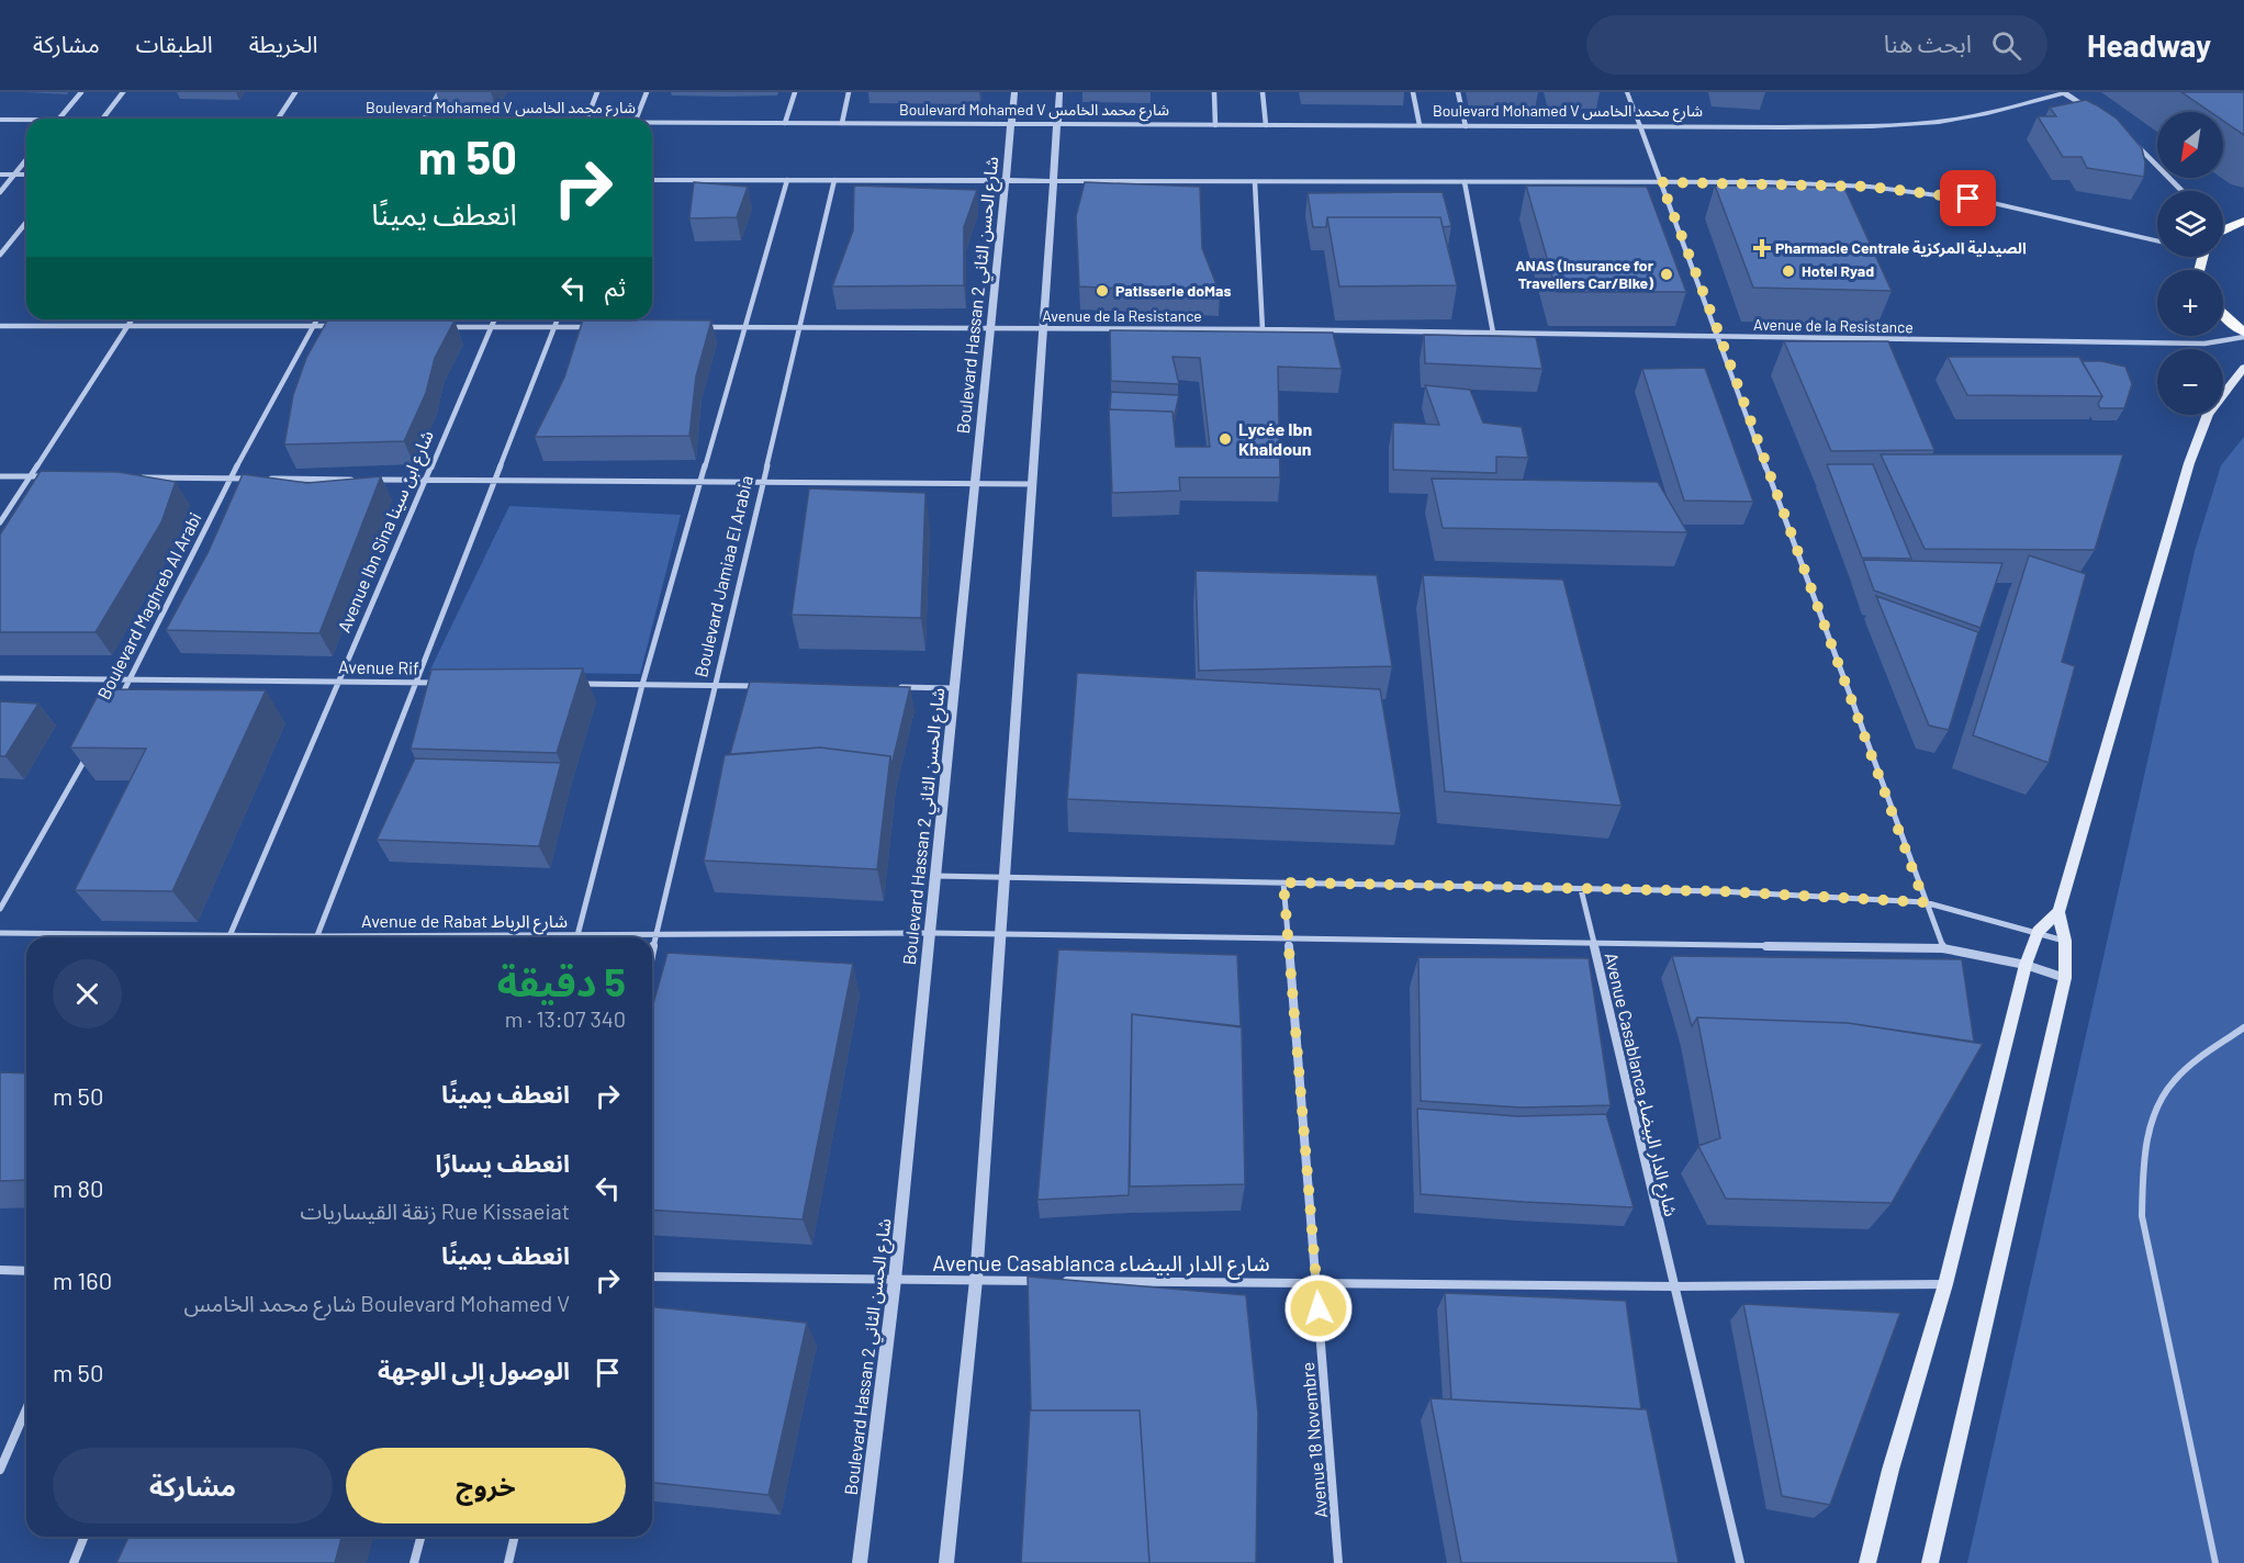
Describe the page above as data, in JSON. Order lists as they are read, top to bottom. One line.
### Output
{"streets":{"street":["Boulevard Mohamed V شارع محمد الخامس","Boulevard Hassan 2 شارع الحسن الثاني","Avenue de la Resistance","Avenue Ibn Sina شارع ابن سينا","Boulevard Jamiaa El Arabia","Boulevard Maghreb Al Arabi","Avenue Rif","Avenue de Rabat شارع الرباط","Avenue Casablanca شارع الدار البيضاء","Avenue 18 Novembre"]},"crossings":[["Boulevard Mohamed V شارع محمد الخامس","Boulevard Hassan 2 شارع الحسن الثاني"],["Boulevard Hassan 2 شارع الحسن الثاني","Avenue de la Resistance"],["Boulevard Hassan 2 شارع الحسن الثاني","Avenue de Rabat شارع الرباط"],["Boulevard Hassan 2 شارع الحسن الثاني","Avenue Casablanca شارع الدار البيضاء"],["Avenue de la Resistance","Boulevard Jamiaa El Arabia"],["Avenue Ibn Sina شارع ابن سينا","Avenue Rif"],["Avenue Ibn Sina شارع ابن سينا","Avenue de Rabat شارع الرباط"],["Boulevard Jamiaa El Arabia","Avenue de Rabat شارع الرباط"],["Boulevard Maghreb Al Arabi","Avenue Rif"],["Avenue de Rabat شارع الرباط","Avenue Casablanca شارع الدار البيضاء"],["Avenue de Rabat شارع الرباط","Avenue 18 Novembre"],["Avenue Casablanca شارع الدار البيضاء","Avenue 18 Novembre"]],"places":{"health":["Pharmacie Centrale الصيدلية المركزية"],"other":["Hotel Ryad","ANAS (Insurance for Travellers Car/Bike)","Patisserie doMas","Lycée Ibn Khaldoun"]},"north":"bottom left","page":{"header":"Headway","search":"ابحث هنا","nav":["الخريطة","الطبقات","مشاركة"],"map_buttons":["+","−"],"turn":["50 m","انعطف يمينًا"],"then":"ثم","heading":["5 دقيقة","340 m · 13:07"],"list":[{"name":"انعطف يمينًا","value":"50 m"},{"name":"انعطف يسارًا","note":"Rue Kissaeiat زنقة القيساريات","value":"80 m"},{"name":"انعطف يمينًا","note":"Boulevard Mohamed V شارع محمد الخامس","value":"160 m"},{"name":"الوصول إلى الوجهة","value":"50 m"}],"buttons":["خروج","مشاركة"]}}
